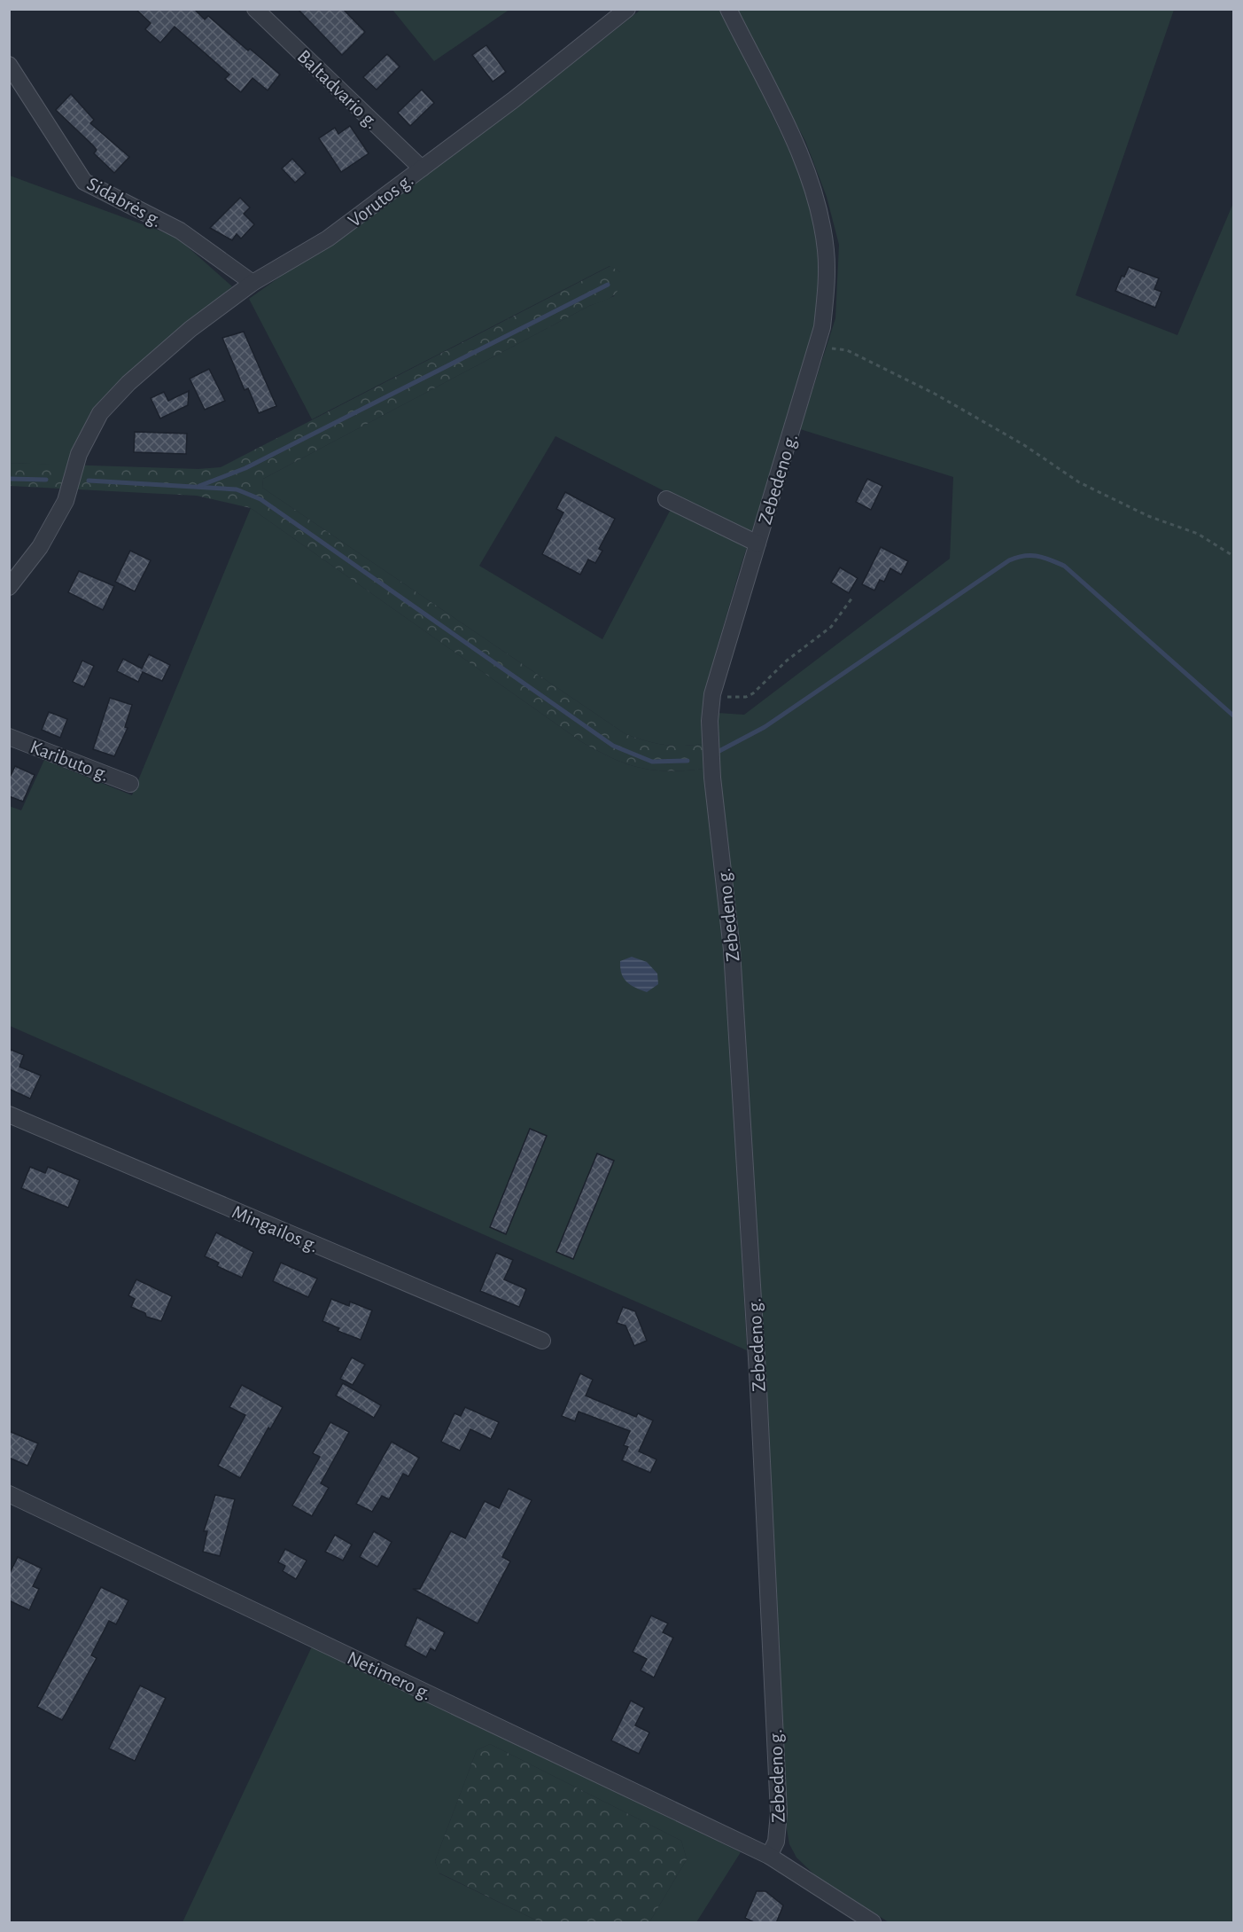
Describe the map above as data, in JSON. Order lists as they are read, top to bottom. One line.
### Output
{"streets":{"street":["Baltadvario g.","Vorutos g.","Sidabrės g.","Zebedeno g.","Kaributo g.","Mingailos g.","Netimero g."]},"crossings":[["Baltadvario g.","Vorutos g."],["Vorutos g.","Sidabrės g."],["Zebedeno g.","Netimero g."]]}
